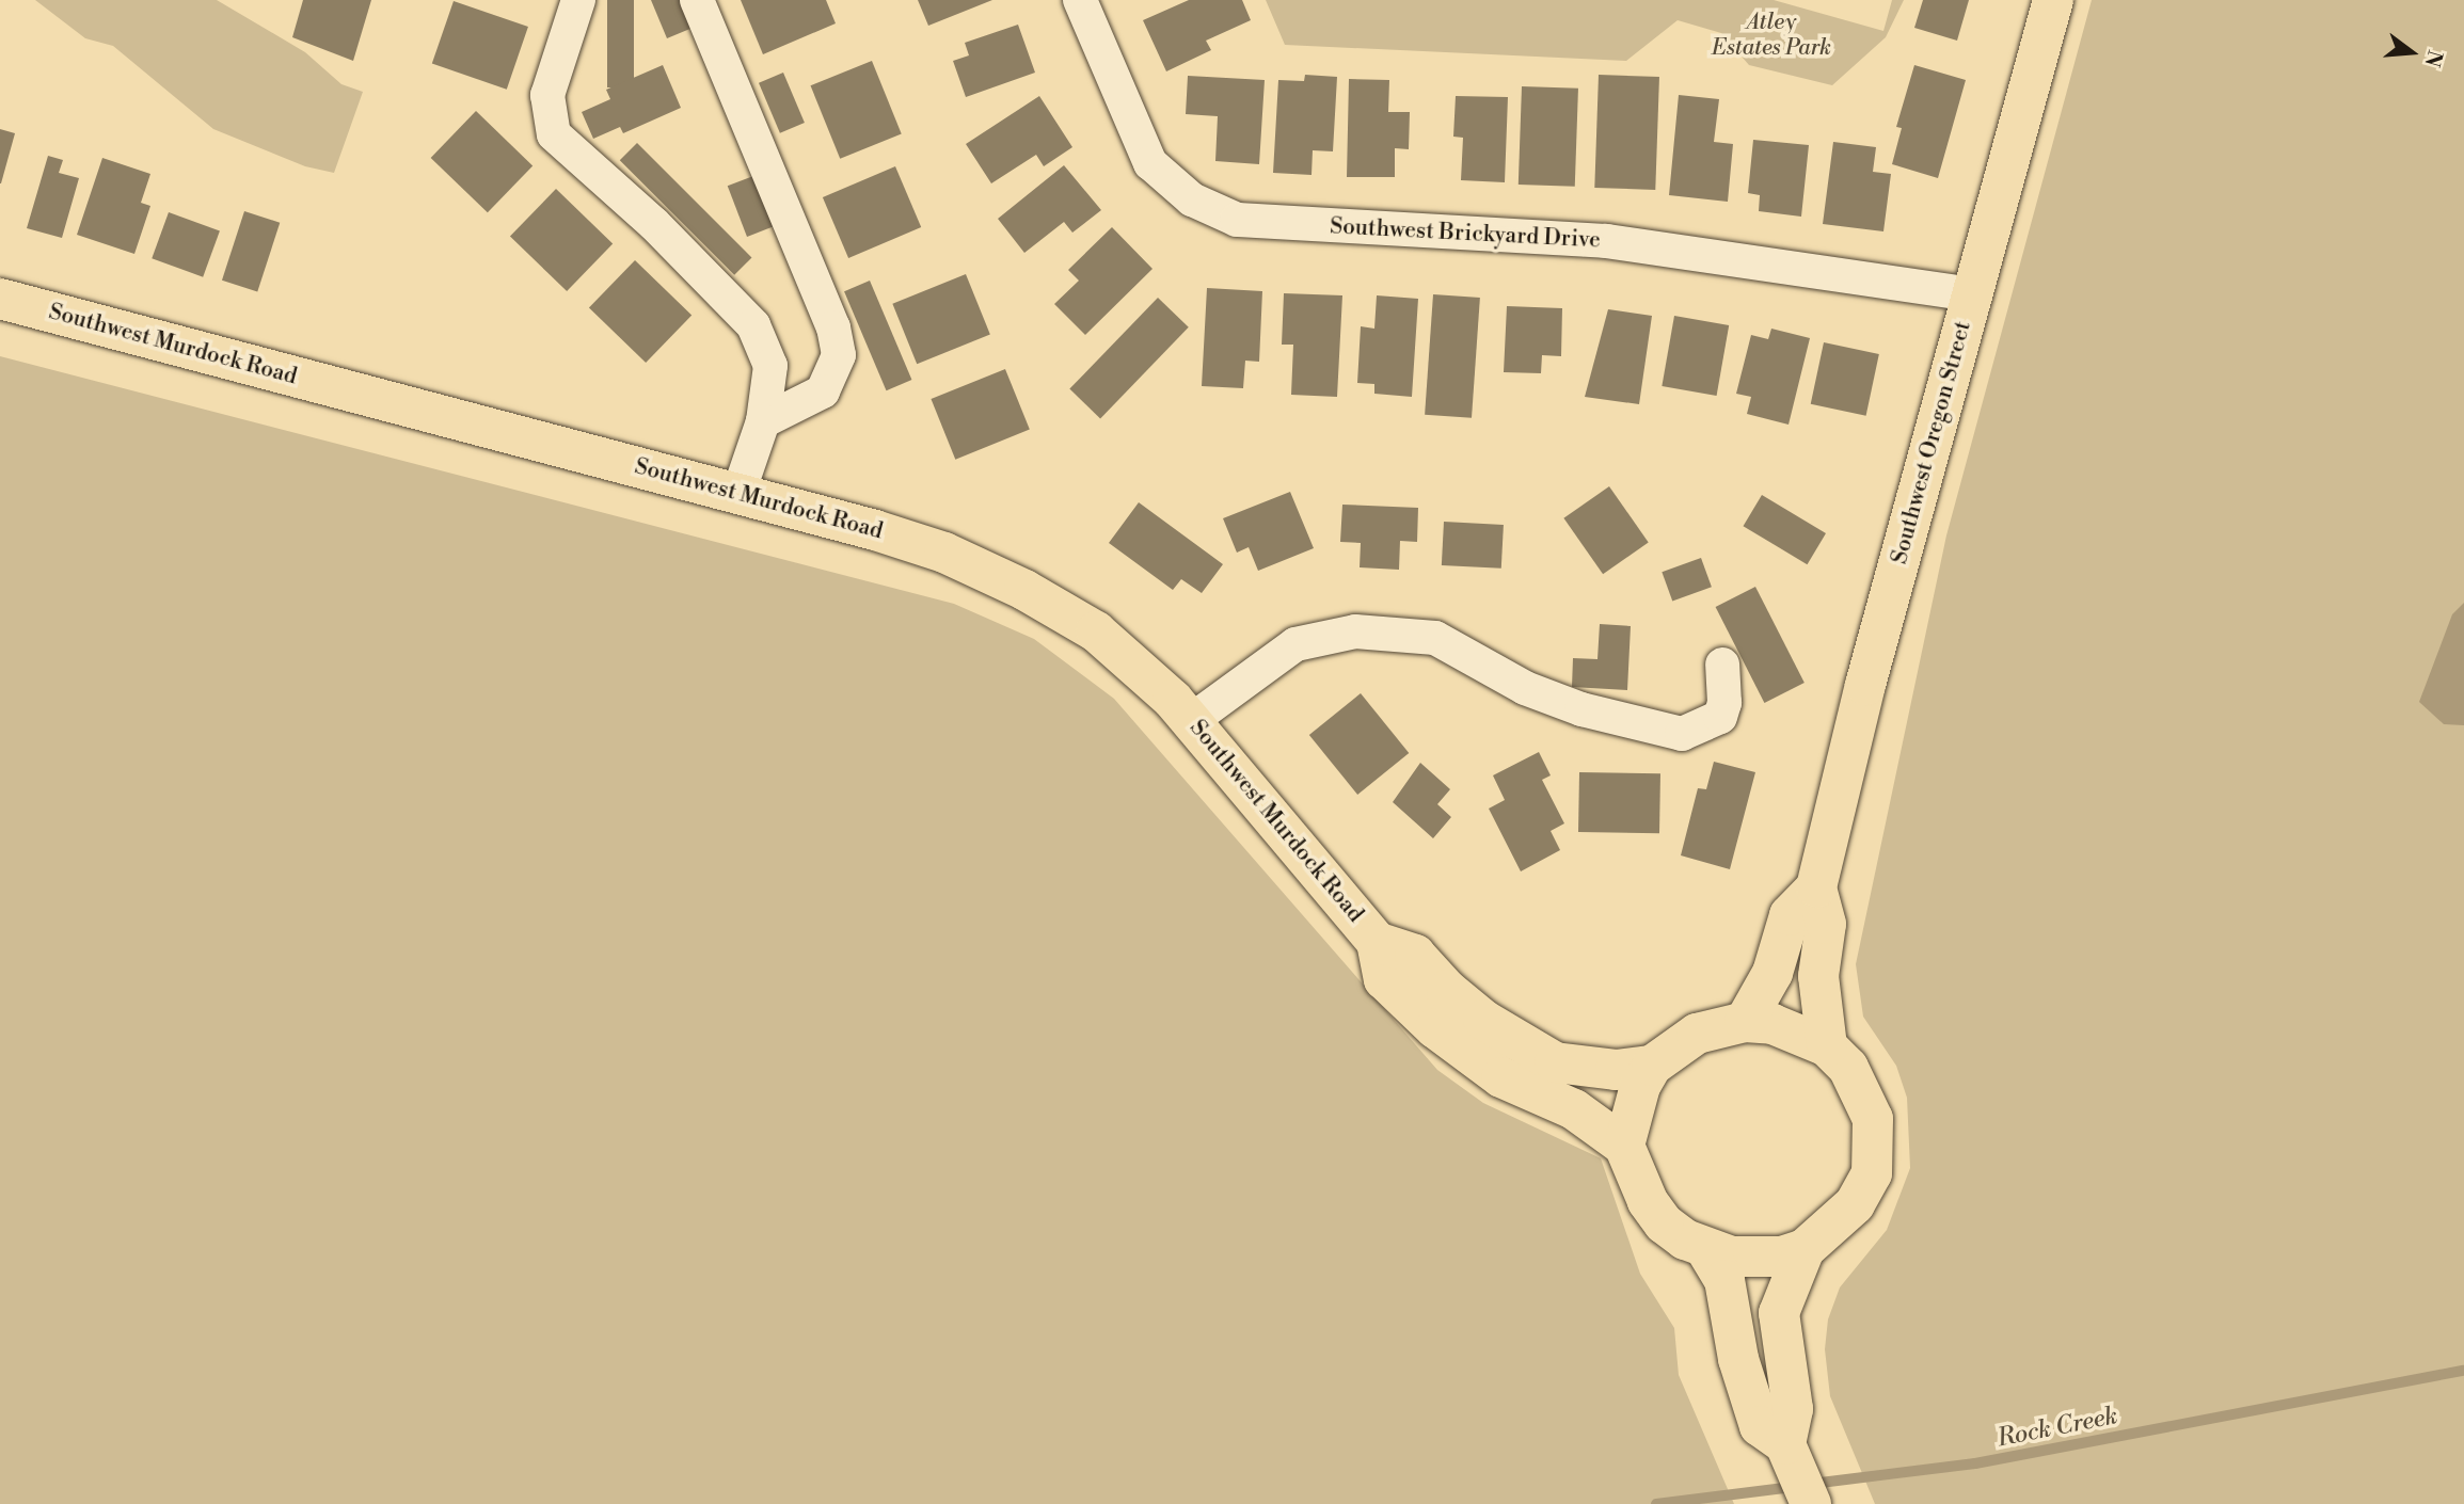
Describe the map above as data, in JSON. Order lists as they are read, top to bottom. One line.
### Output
{"streets":{"main road":["Southwest Murdock Road","Southwest Oregon Street"],"street":["Southwest Brickyard Drive"]},"crossings":[["Southwest Brickyard Drive","Southwest Oregon Street"],["Southwest Murdock Road","Southwest Oregon Street"]],"water":["Rock Creek"],"parks":["Atley Estates Park"],"north":"right"}
